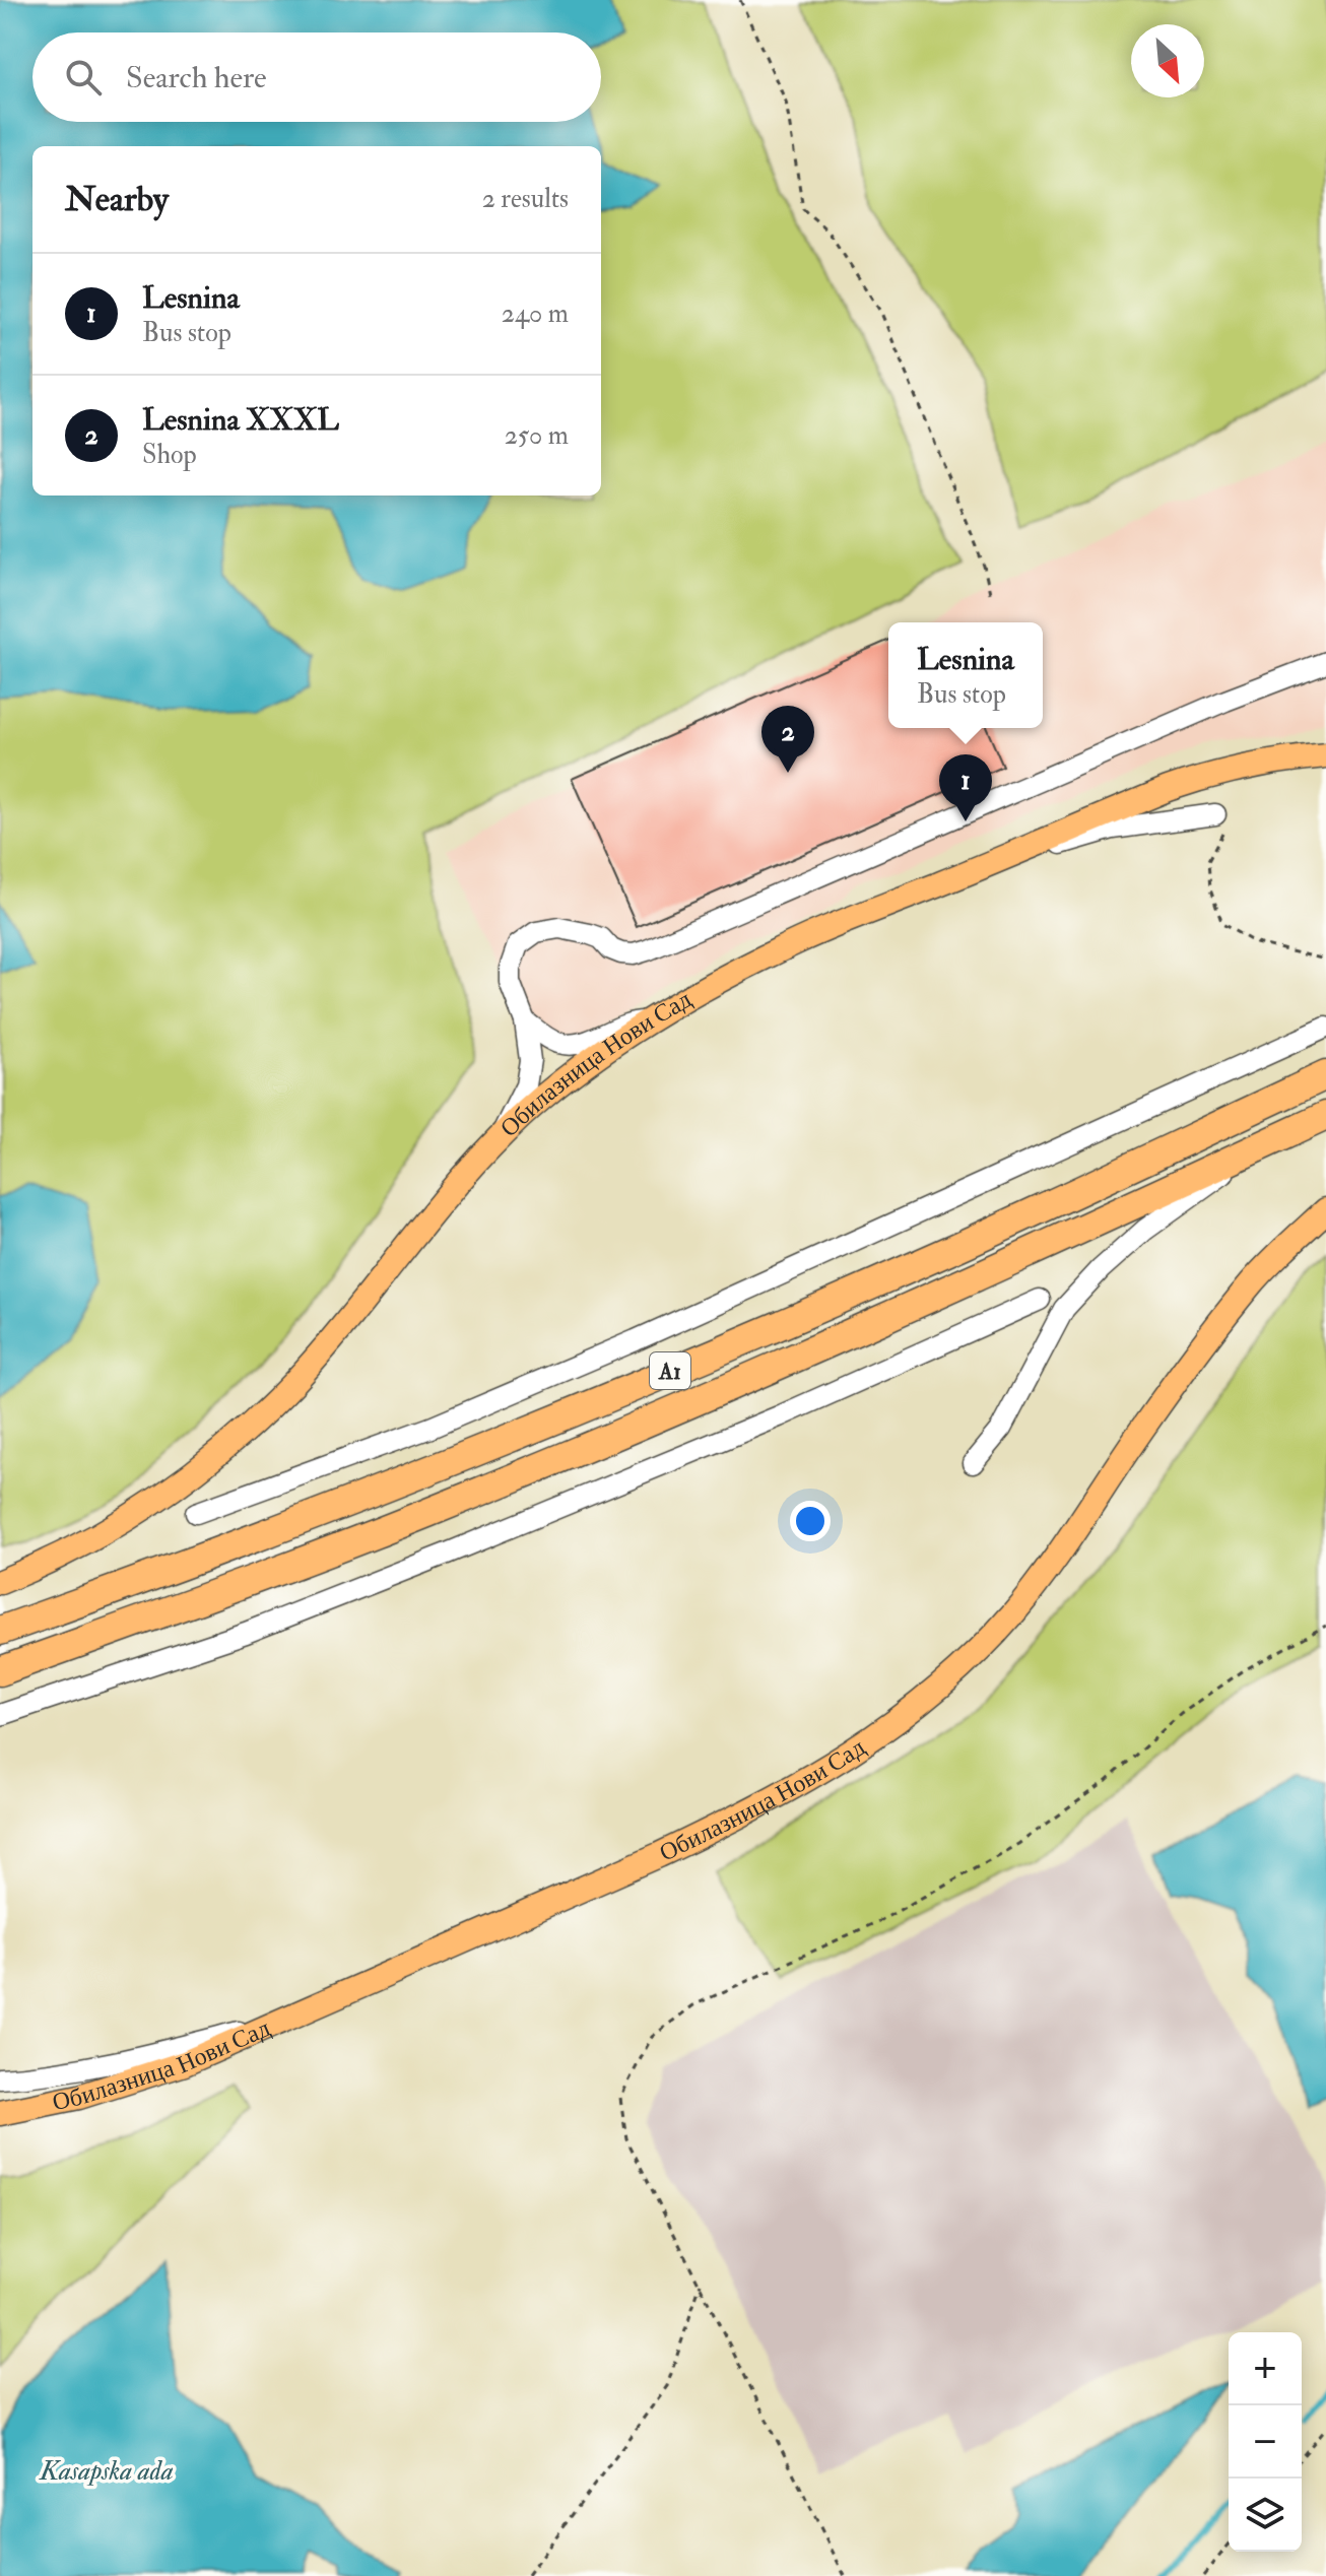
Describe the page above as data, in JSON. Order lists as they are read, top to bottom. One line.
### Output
{"streets":{"highway":["A1"],"main road":["Обилазница Нови Сад"]},"water":["Kasapska ada"],"north":"bottom right","page":{"search":"Search here","heading":["Nearby","2 results"],"list":[{"mark":"1","name":"Lesnina","note":"Bus stop","value":"240 m"},{"mark":"2","name":"Lesnina XXXL","note":"Shop","value":"250 m"}],"popup":["Lesnina","Bus stop"],"pins":["2","1"],"map_buttons":["+","−"]}}
